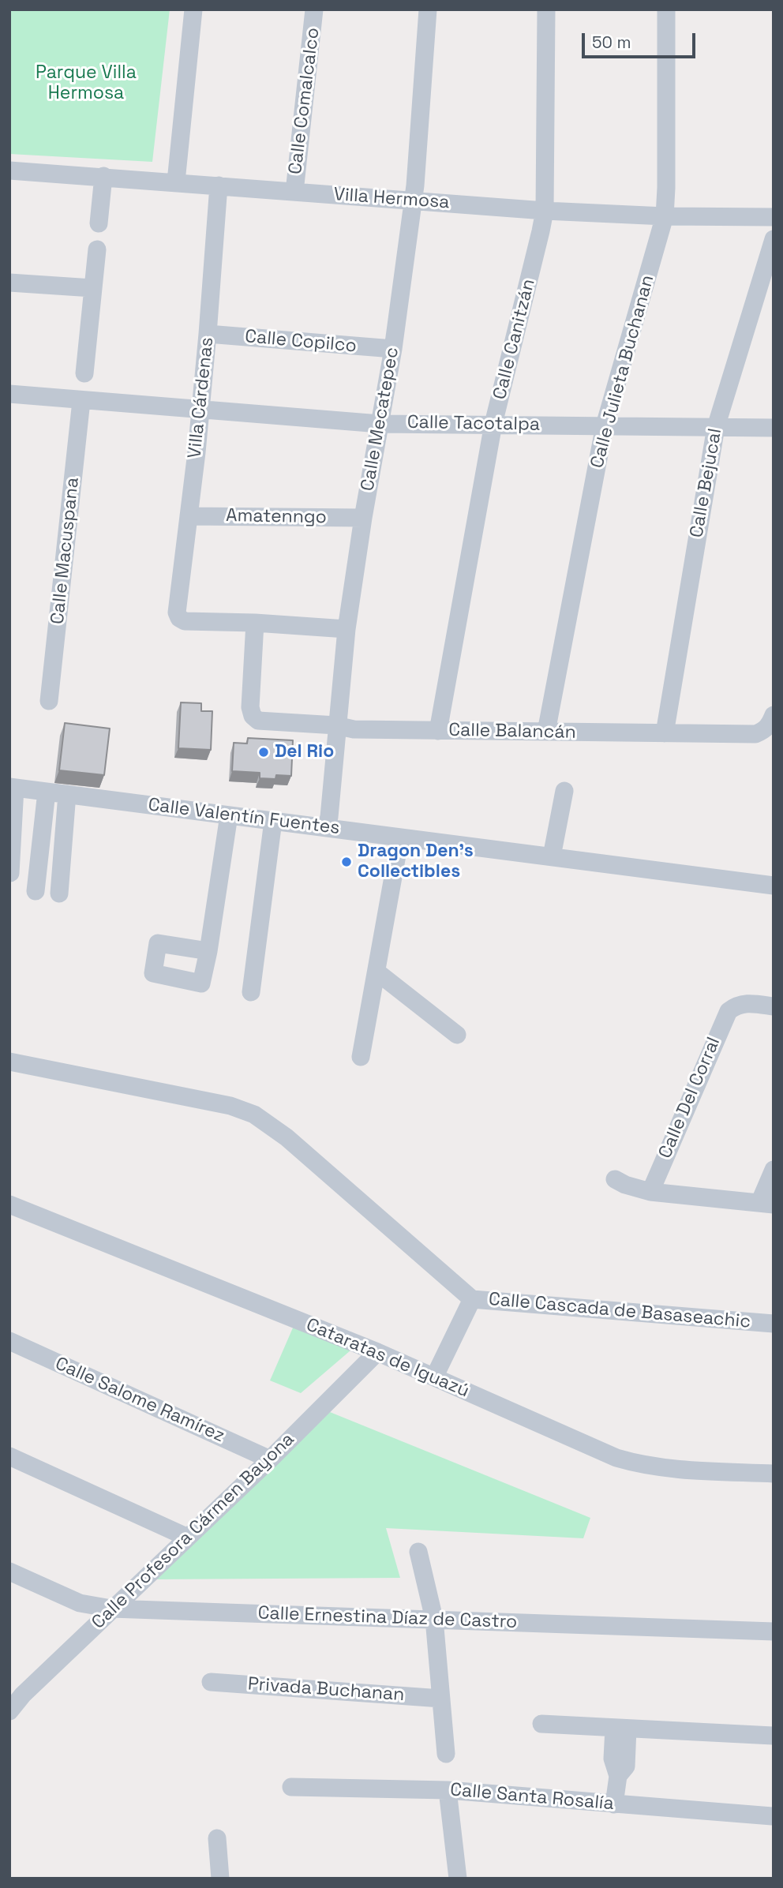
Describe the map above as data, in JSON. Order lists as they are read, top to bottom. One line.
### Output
{"streets":{"street":["Calle Comalcalco","Villa Hermosa","Calle Canitzán","Calle Copilco","Calle Julieta Buchanan","Villa Cárdenas","Calle Mecatepec","Calle Tacotalpa","Calle Bejucal","Amatenngo","Calle Macuspana","Calle Balancán","Calle Valentín Fuentes","Calle Del Corral","Calle Cascada de Basaseachic","Cataratas de Iguazú","Calle Salome Ramírez","Calle Profesora Cármen Bayona","Calle Ernestina Díaz de Castro","Privada Buchanan","Calle Santa Rosalía"]},"crossings":[["Calle Comalcalco","Villa Hermosa"],["Villa Hermosa","Calle Canitzán"],["Villa Hermosa","Calle Julieta Buchanan"],["Villa Hermosa","Villa Cárdenas"],["Villa Hermosa","Calle Mecatepec"],["Calle Canitzán","Calle Tacotalpa"],["Calle Canitzán","Calle Balancán"],["Calle Copilco","Villa Cárdenas"],["Calle Copilco","Calle Mecatepec"],["Calle Julieta Buchanan","Calle Tacotalpa"],["Calle Julieta Buchanan","Calle Balancán"],["Villa Cárdenas","Calle Tacotalpa"],["Villa Cárdenas","Amatenngo"],["Villa Cárdenas","Calle Balancán"],["Calle Mecatepec","Calle Tacotalpa"],["Calle Mecatepec","Amatenngo"],["Calle Mecatepec","Calle Balancán"],["Calle Mecatepec","Calle Valentín Fuentes"],["Calle Tacotalpa","Calle Bejucal"],["Calle Tacotalpa","Calle Macuspana"],["Calle Bejucal","Calle Balancán"],["Cataratas de Iguazú","Calle Profesora Cármen Bayona"],["Calle Salome Ramírez","Calle Profesora Cármen Bayona"],["Calle Profesora Cármen Bayona","Calle Ernestina Díaz de Castro"]],"parks":["Parque Villa Hermosa"],"places":["Del Rio","Dragon Den's Collectibles"],"scale_bar":"50 m"}
